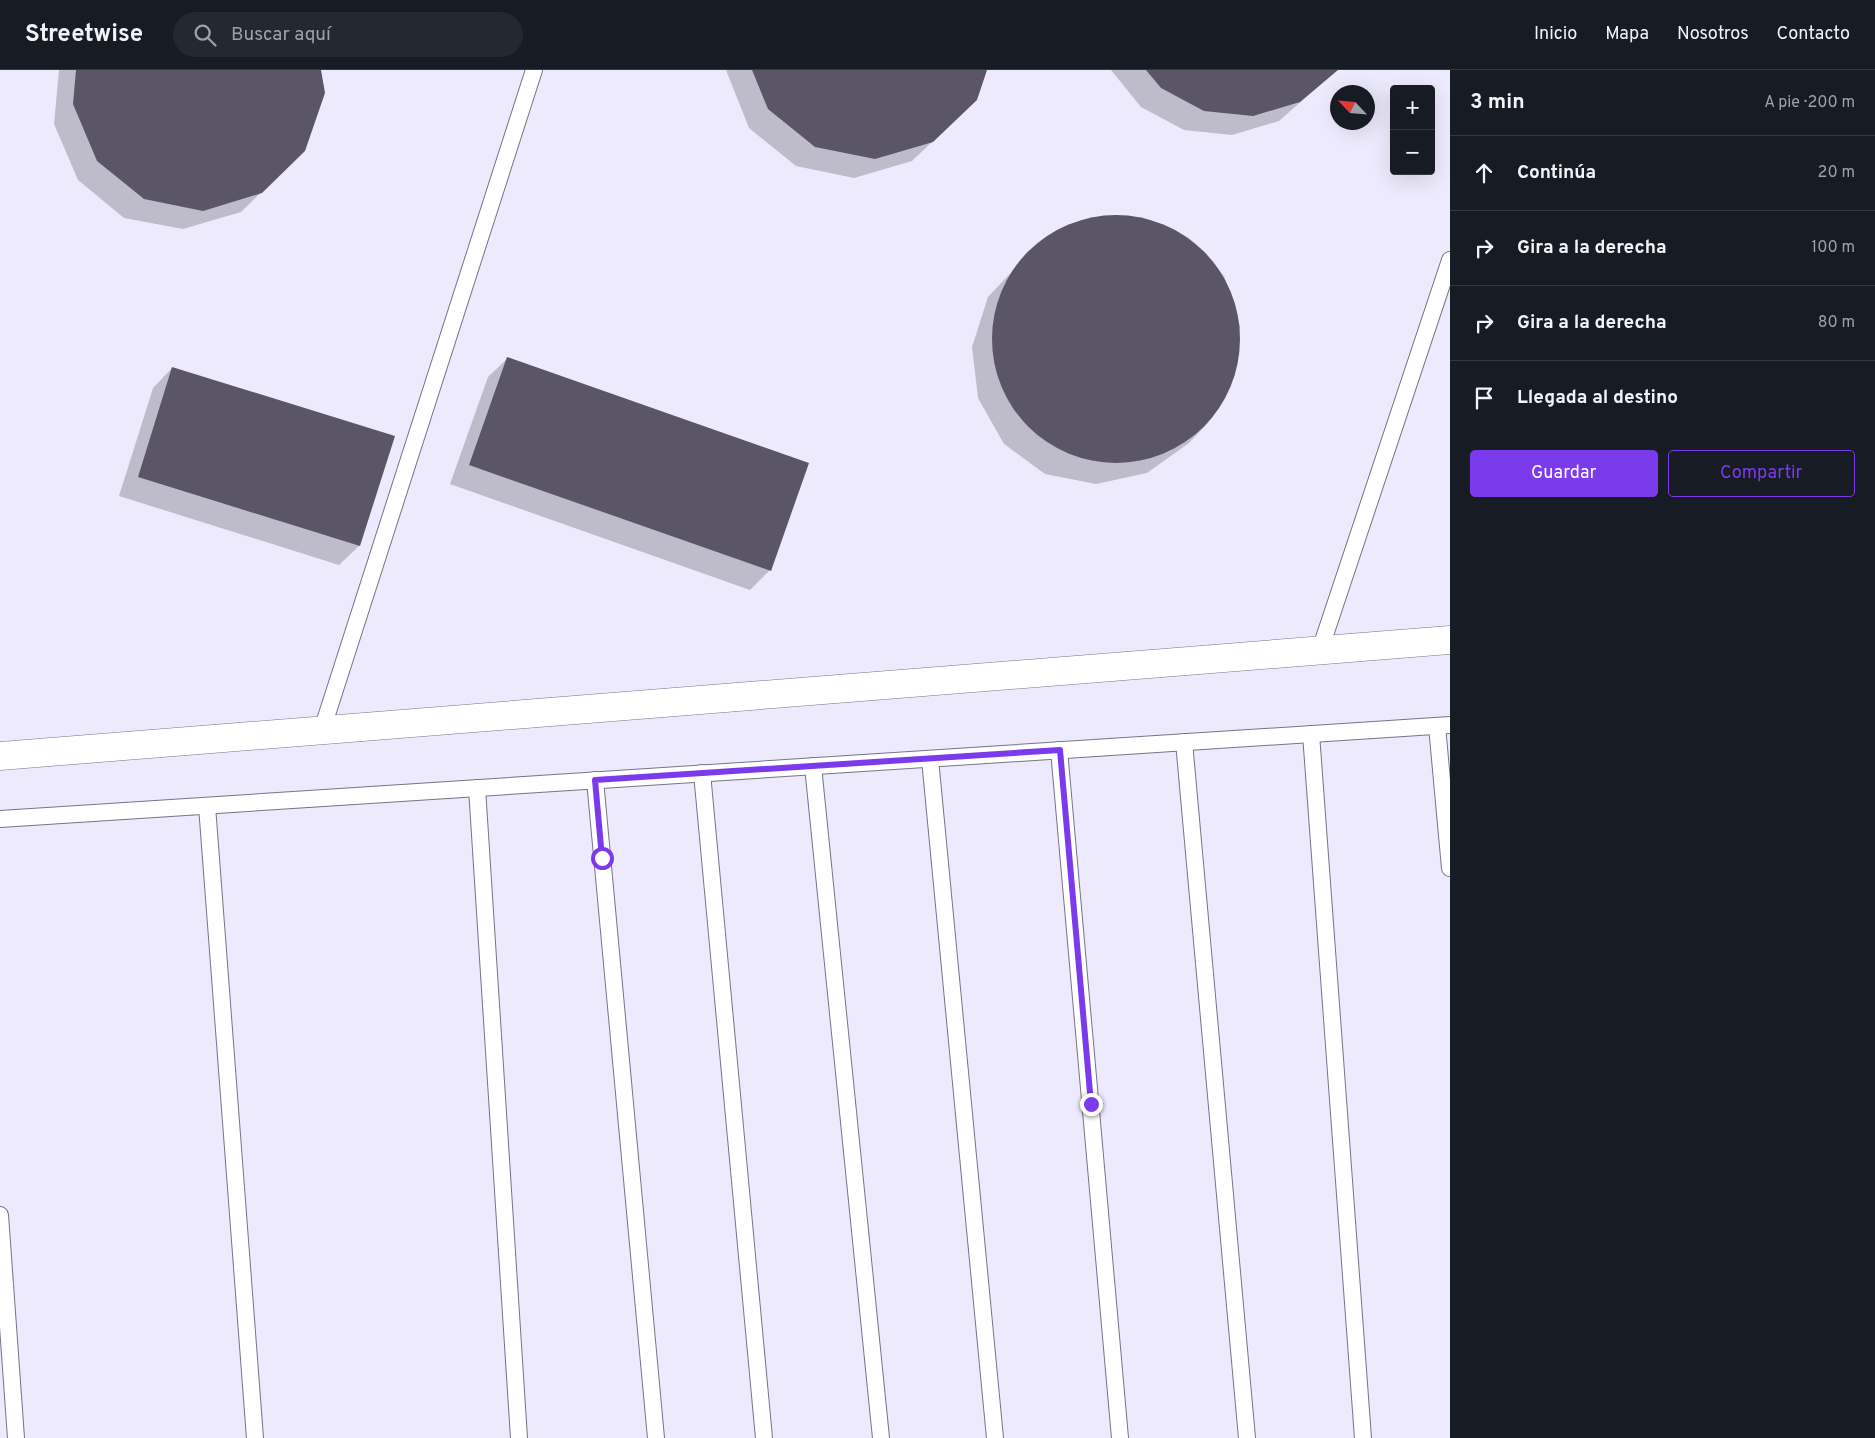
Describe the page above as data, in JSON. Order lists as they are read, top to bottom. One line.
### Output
{"north":"top left","page":{"header":"Streetwise","search":"Buscar aquí","nav":["Inicio","Mapa","Nosotros","Contacto"],"heading":["3 min","A pie · 200 m"],"map_buttons":["+","−"],"list":[["Continúa","20 m"],["Gira a la derecha","100 m"],["Gira a la derecha","80 m"],"Llegada al destino"],"buttons":["Guardar","Compartir"]}}
